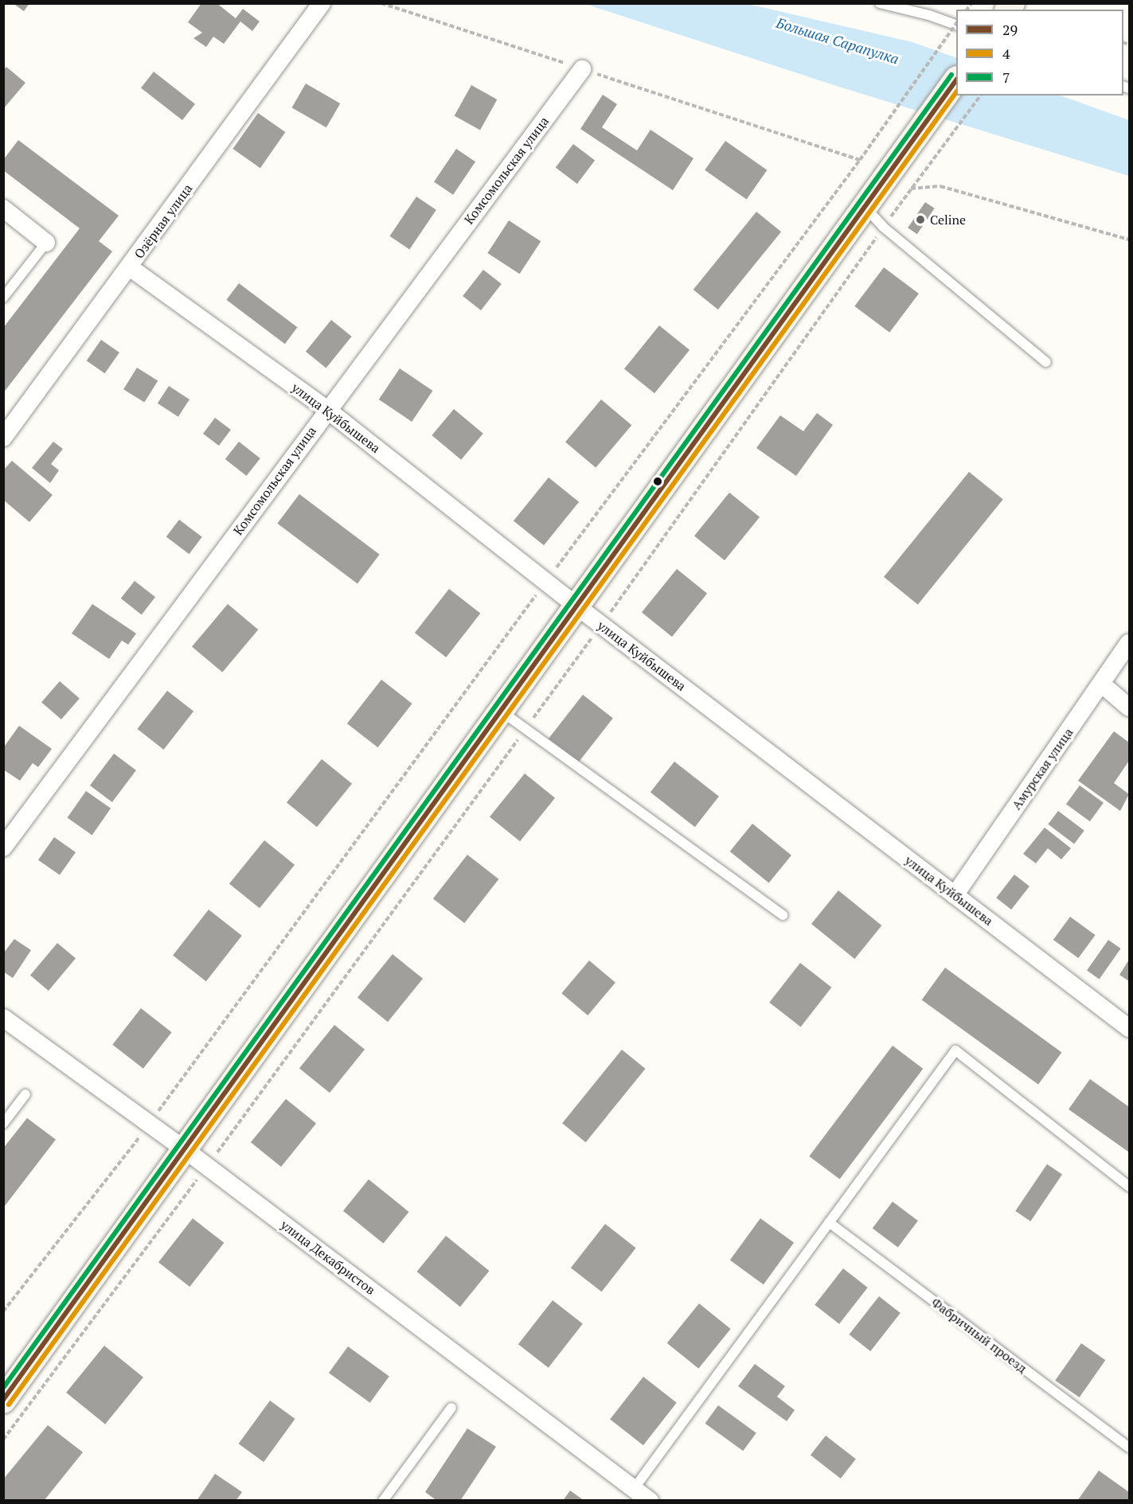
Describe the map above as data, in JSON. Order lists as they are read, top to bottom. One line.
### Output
{"streets":{"street":["Комсомольская улица","Озёрная улица","улица Куйбышева","Амурская улица","улица Декабристов"],"lane":["Фабричный проезд"]},"crossings":[["Комсомольская улица","улица Куйбышева"],["Озёрная улица","улица Куйбышева"],["улица Куйбышева","Амурская улица"]],"water":["Большая Сарапулка"],"places":["Celine"],"lines":["transit line 7","transit line 29","transit line 4"],"legend":["29","4","7"]}
